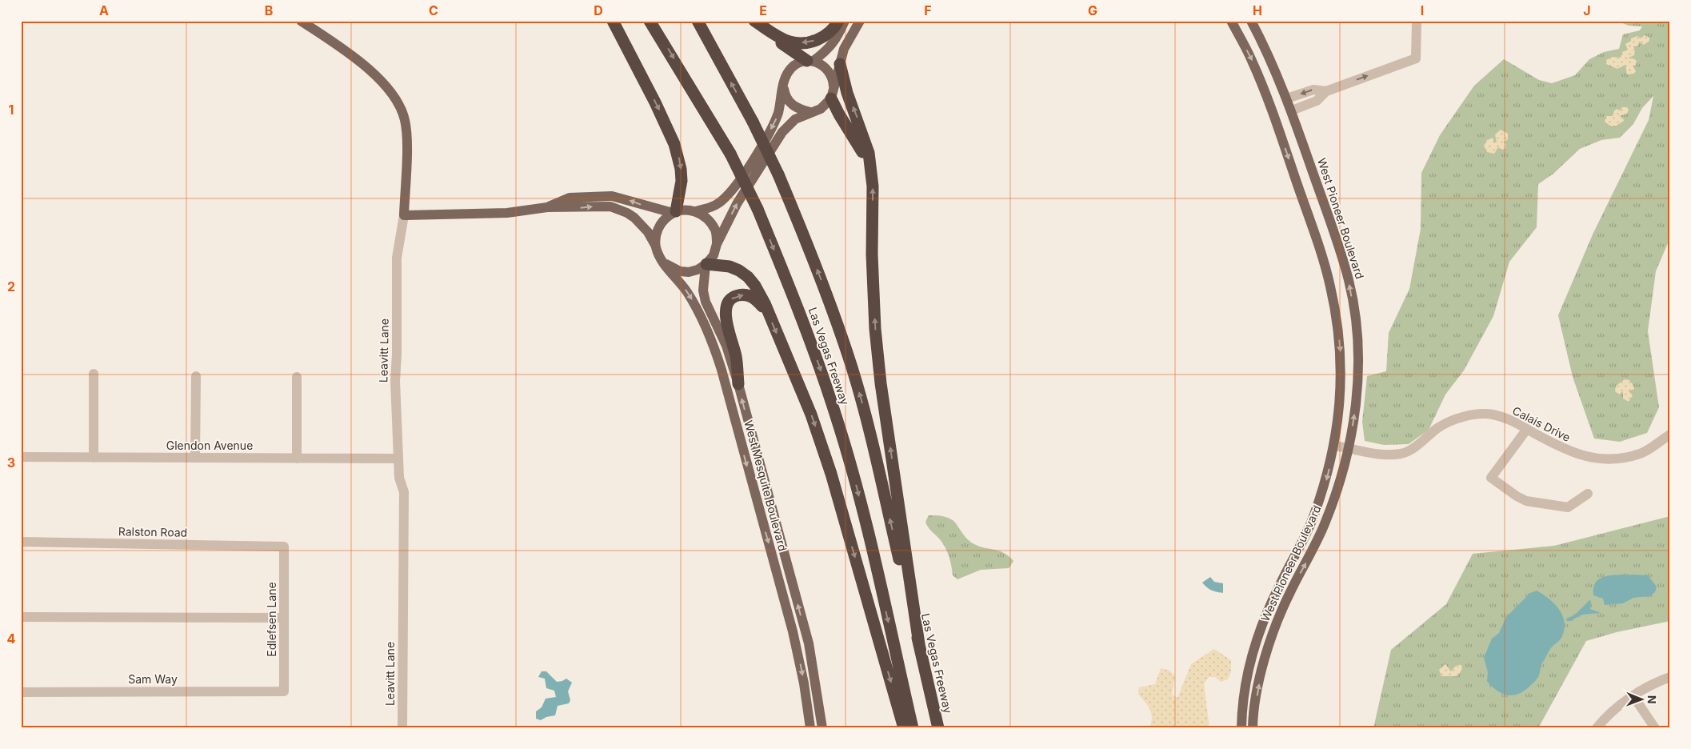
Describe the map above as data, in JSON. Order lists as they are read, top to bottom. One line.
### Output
{"streets":{"highway":["Las Vegas Freeway"],"main road":["West Pioneer Boulevard","Leavitt Lane","West Mesquite Boulevard"],"street":["Calais Drive","Glendon Avenue","Ralston Road","Edlefsen Lane","Sam Way"]},"crossings":[["West Pioneer Boulevard","Calais Drive"],["Leavitt Lane","Glendon Avenue"],["Ralston Road","Edlefsen Lane"],["Edlefsen Lane","Sam Way"]],"north":"right","grid":{"columns":["A","B","C","D","E","F","G","H","I","J"],"rows":["1","2","3","4"]}}
